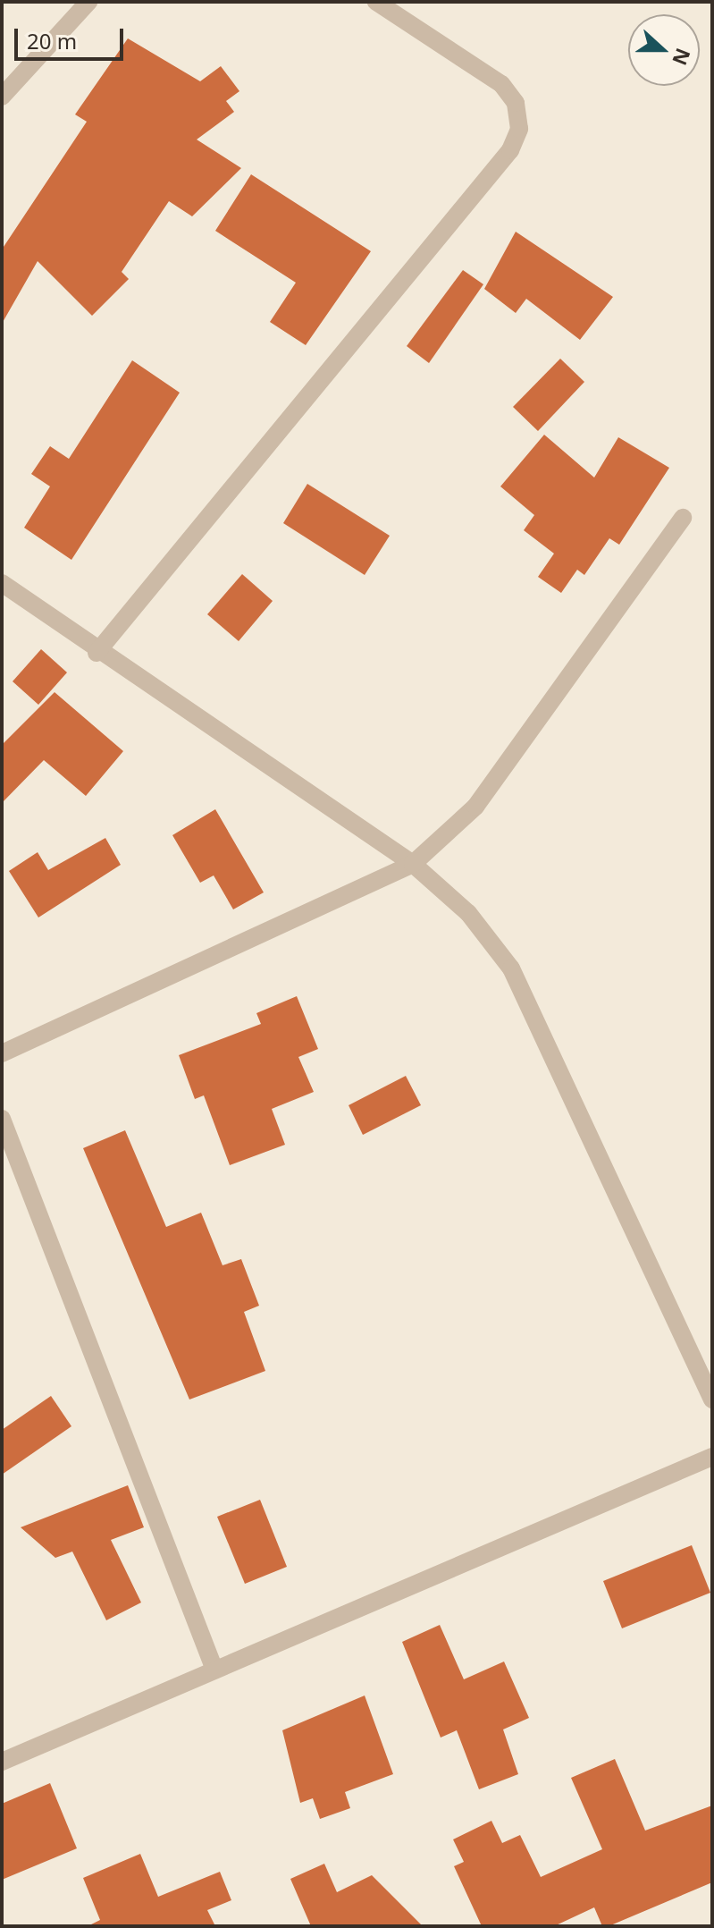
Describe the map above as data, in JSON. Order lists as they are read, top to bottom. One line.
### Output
{"scale_bar":"20 m","north":"right"}
